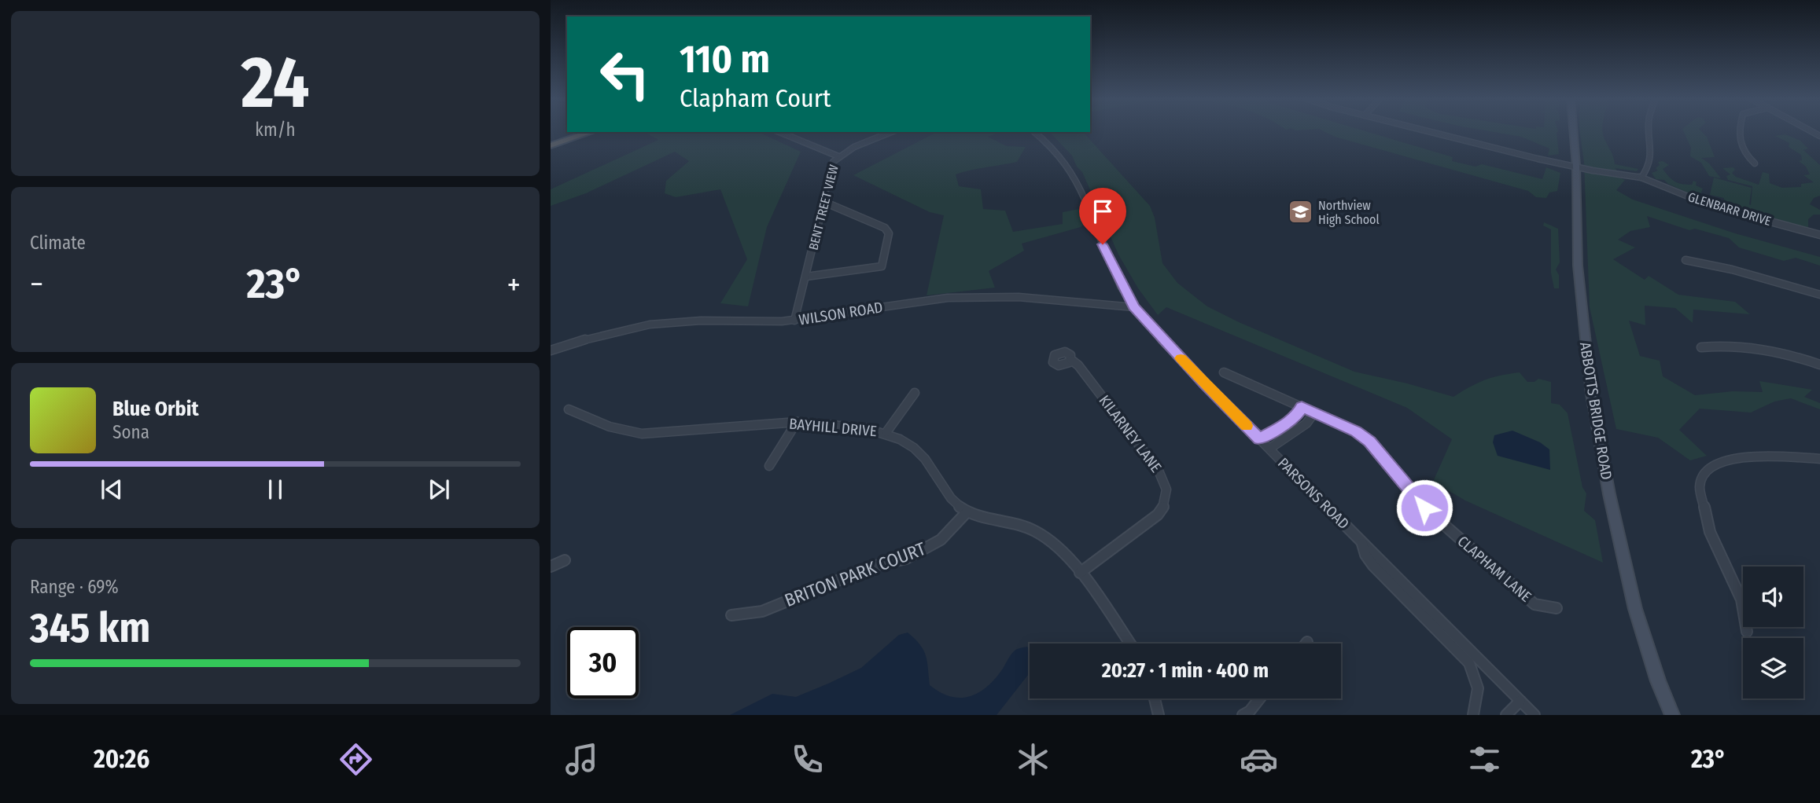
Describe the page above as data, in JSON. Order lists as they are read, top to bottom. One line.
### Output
{"streets":{"main road":["ABBOTTS BRIDGE ROAD"],"street":["BENT TREET VIEW","GLENBARR DRIVE","WILSON ROAD","BAYHILL DRIVE","KILARNEY LANE","PARSONS ROAD","CLAPHAM LANE","BRITON PARK COURT"]},"crossings":[["BENT TREET VIEW","WILSON ROAD"],["GLENBARR DRIVE","ABBOTTS BRIDGE ROAD"],["WILSON ROAD","PARSONS ROAD"],["BAYHILL DRIVE","KILARNEY LANE"],["BAYHILL DRIVE","BRITON PARK COURT"]],"places":{"school or university":["Northview High School"]},"page":{"tile":[["24","km/h"],"Climate",["Range · 69%","345 km"]],"turn":["110 m","Clapham Court"],"heat":["−","23°","+"],"song":["Blue Orbit","Sona"],"limit":"30","trip":"20:27 · 1 min · 400 m","tabs":["20:26","23°"]}}
